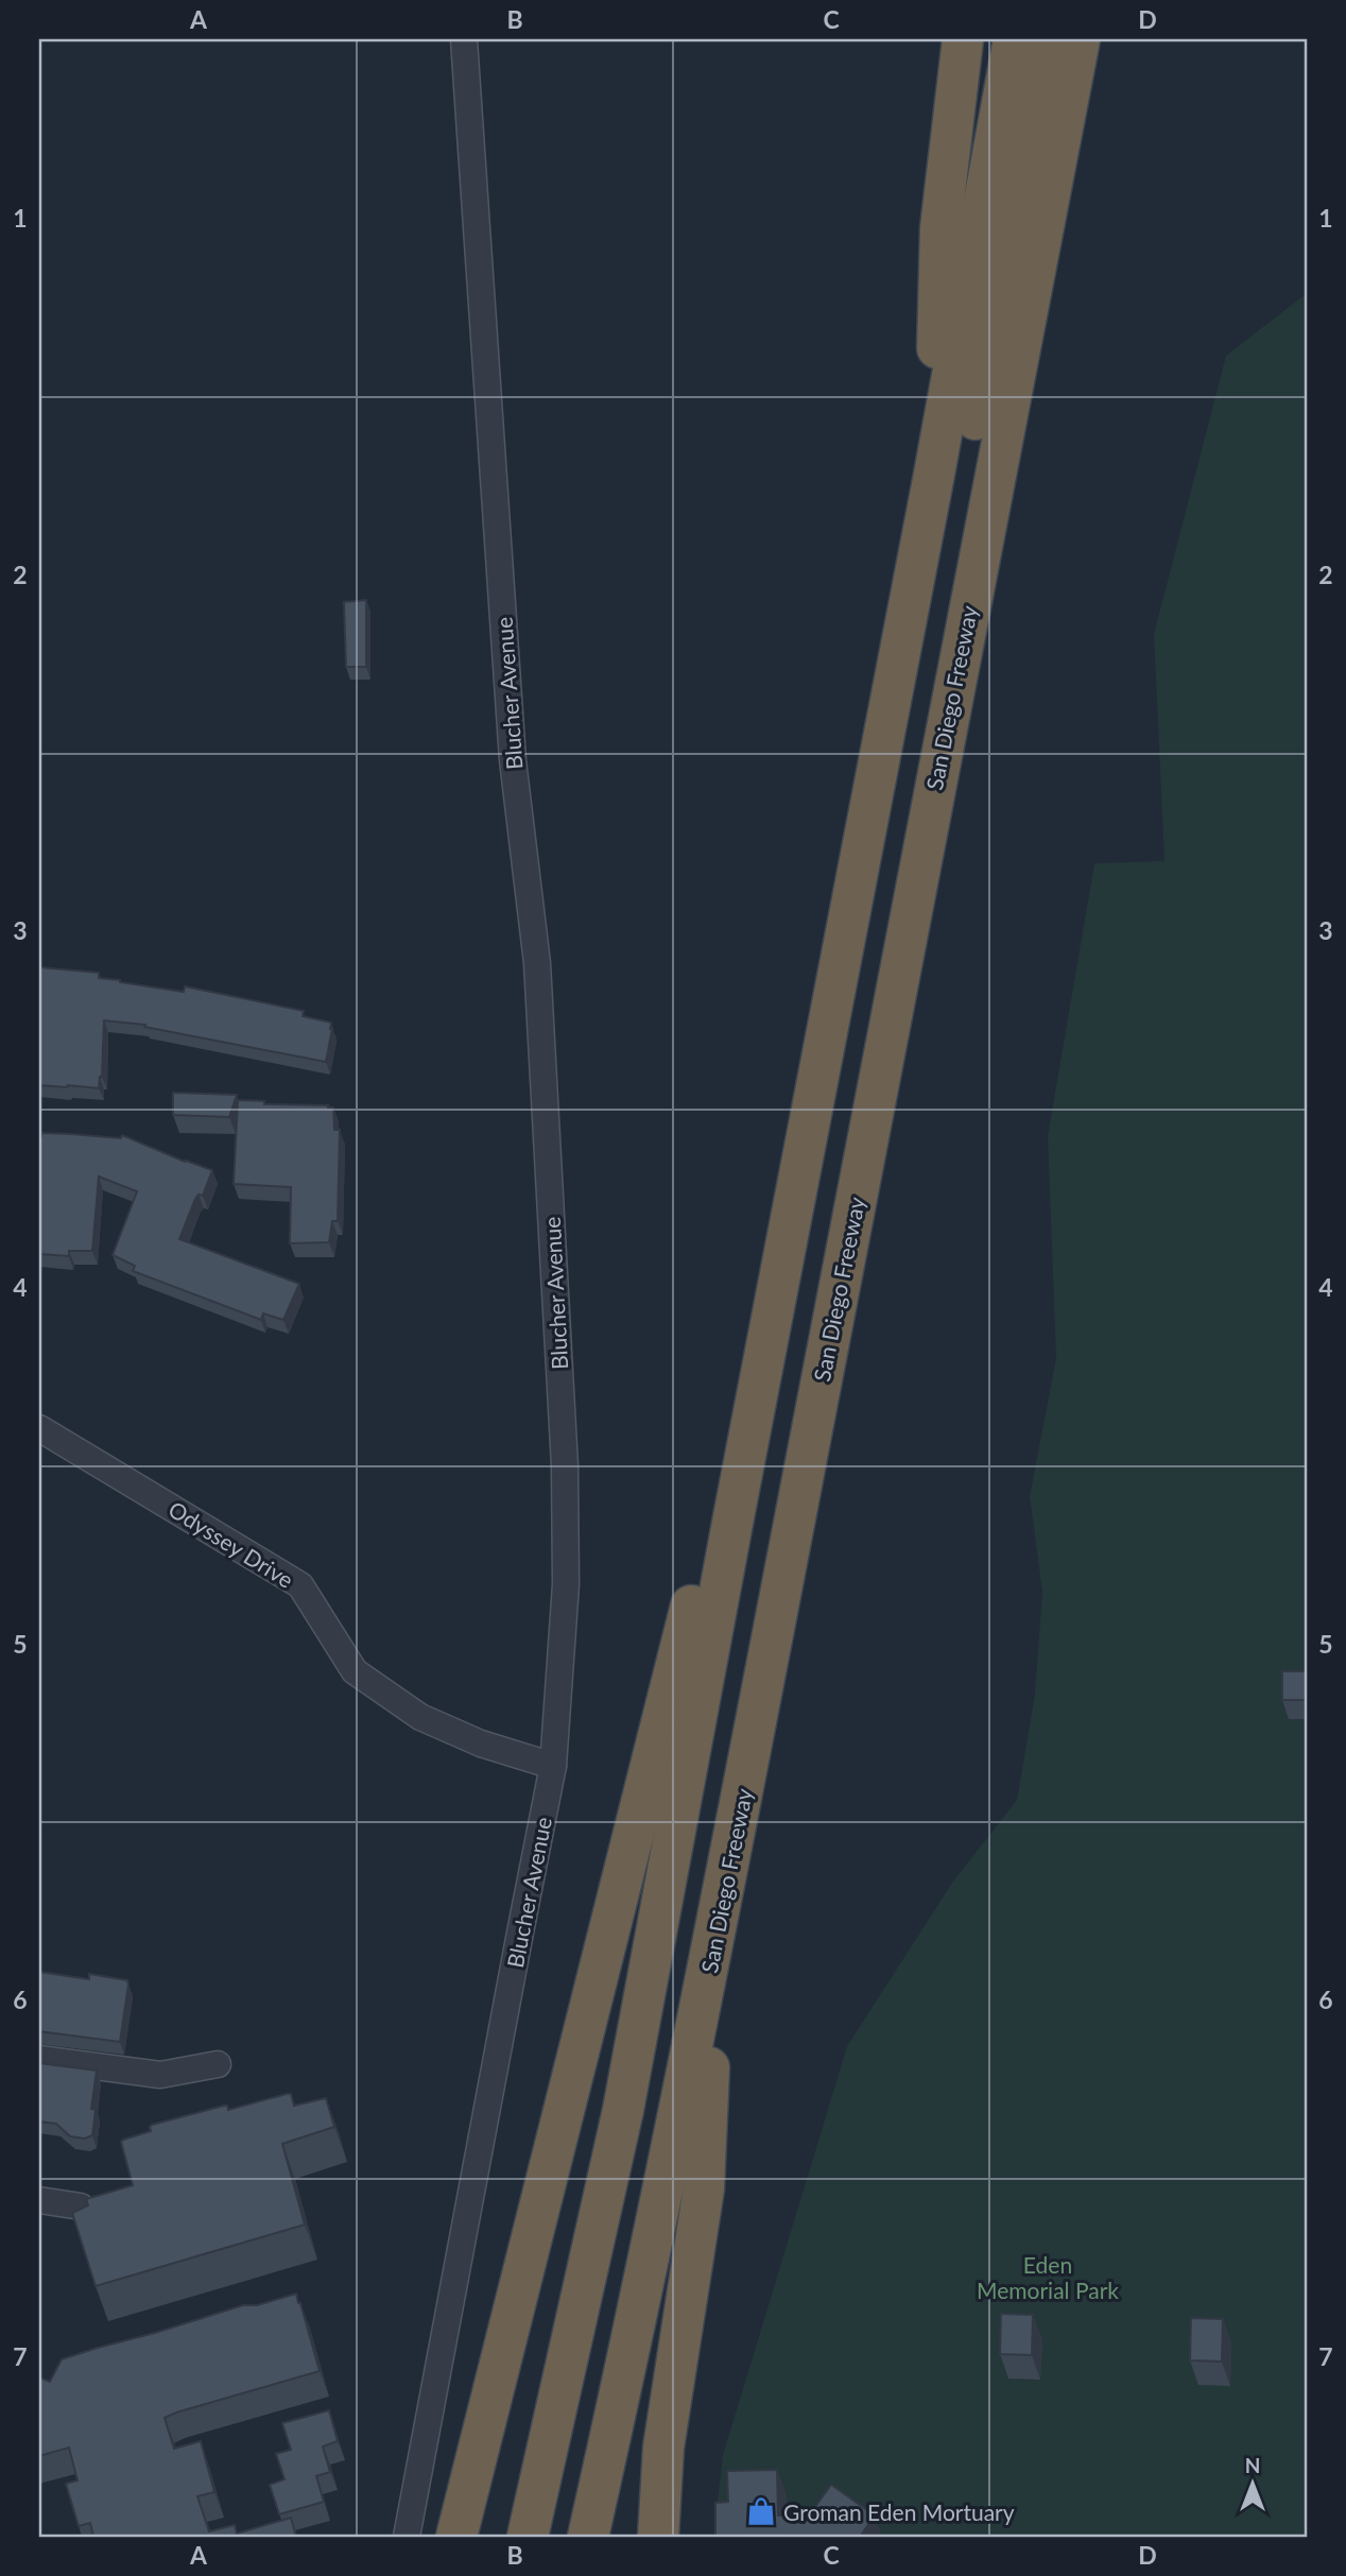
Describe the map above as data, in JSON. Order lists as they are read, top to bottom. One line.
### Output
{"streets":{"highway":["San Diego Freeway"],"street":["Blucher Avenue","Odyssey Drive"]},"crossings":[["Blucher Avenue","Odyssey Drive"]],"parks":["Eden Memorial Park"],"places":{"shop":["Groman Eden Mortuary"]},"north":"top","grid":{"columns":["A","B","C","D"],"rows":["1","2","3","4","5","6","7"]}}
